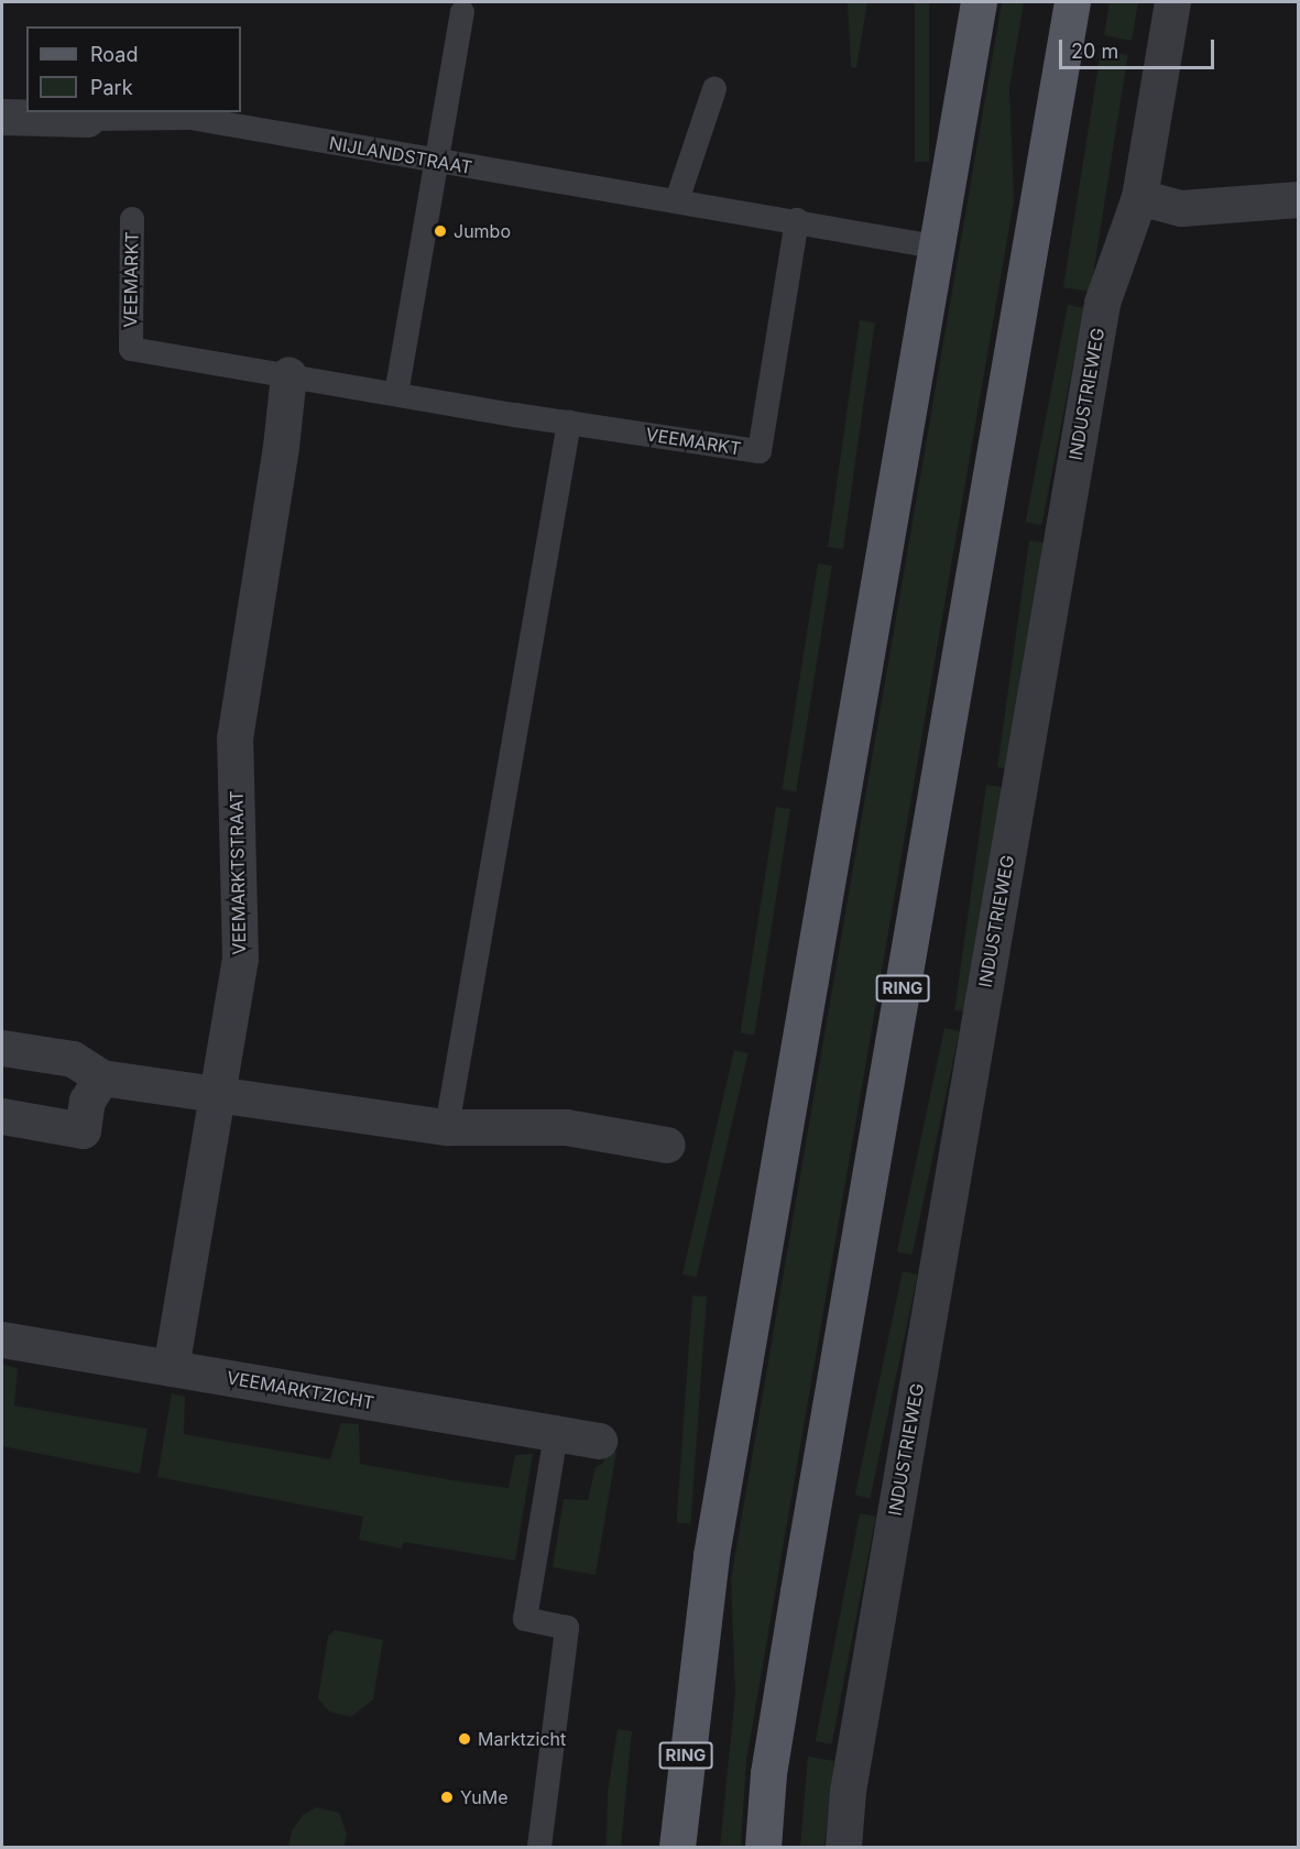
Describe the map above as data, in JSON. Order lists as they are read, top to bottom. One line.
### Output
{"streets":{"main road":["RING"],"street":["NIJLANDSTRAAT","INDUSTRIEWEG","VEEMARKTSTRAAT","VEEMARKTZICHT"],"lane":["VEEMARKT"]},"crossings":[["NIJLANDSTRAAT","VEEMARKT"],["NIJLANDSTRAAT","RING"],["VEEMARKT","VEEMARKTSTRAAT"],["VEEMARKTSTRAAT","VEEMARKTZICHT"]],"places":["Jumbo","Marktzicht","YuMe"],"legend":["Road","Park"],"scale_bar":"20 m"}
